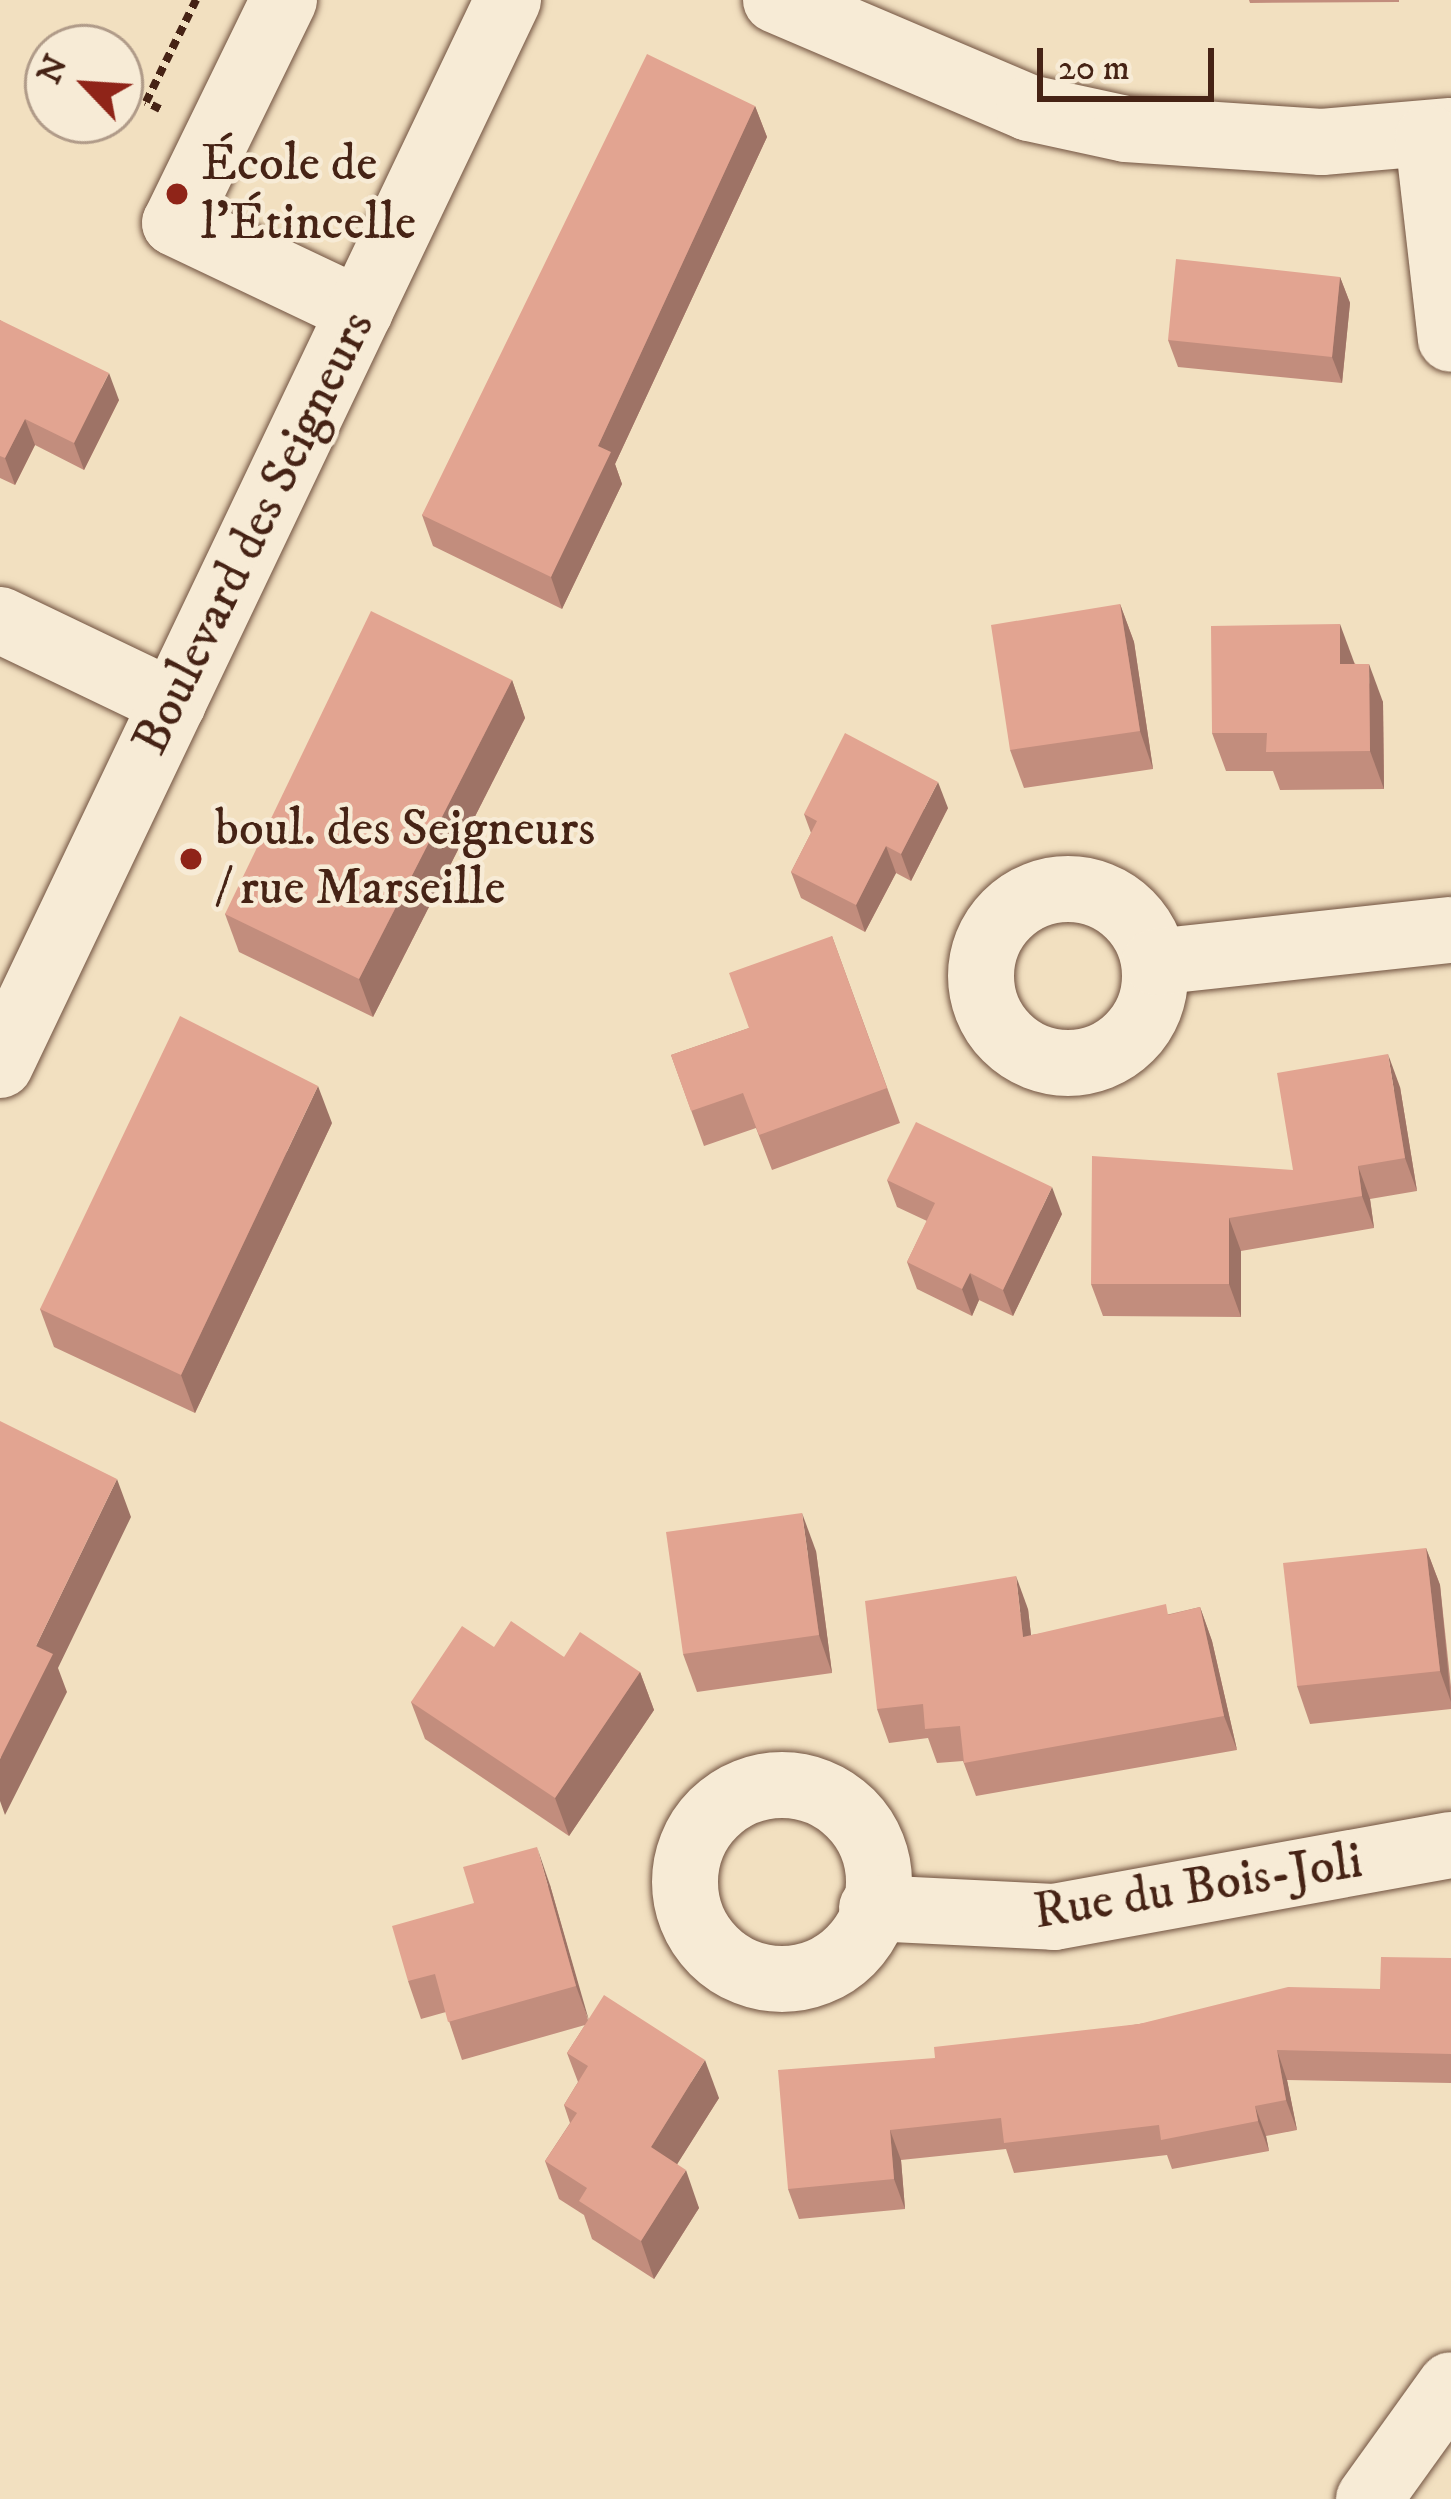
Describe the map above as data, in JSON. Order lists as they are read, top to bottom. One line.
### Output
{"streets":{"street":["Boulevard des Seigneurs","Rue du Bois-Joli"]},"places":["École de l'Étincelle","boul. des Seigneurs / rue Marseille"],"scale_bar":"20 m","north":"top left"}
